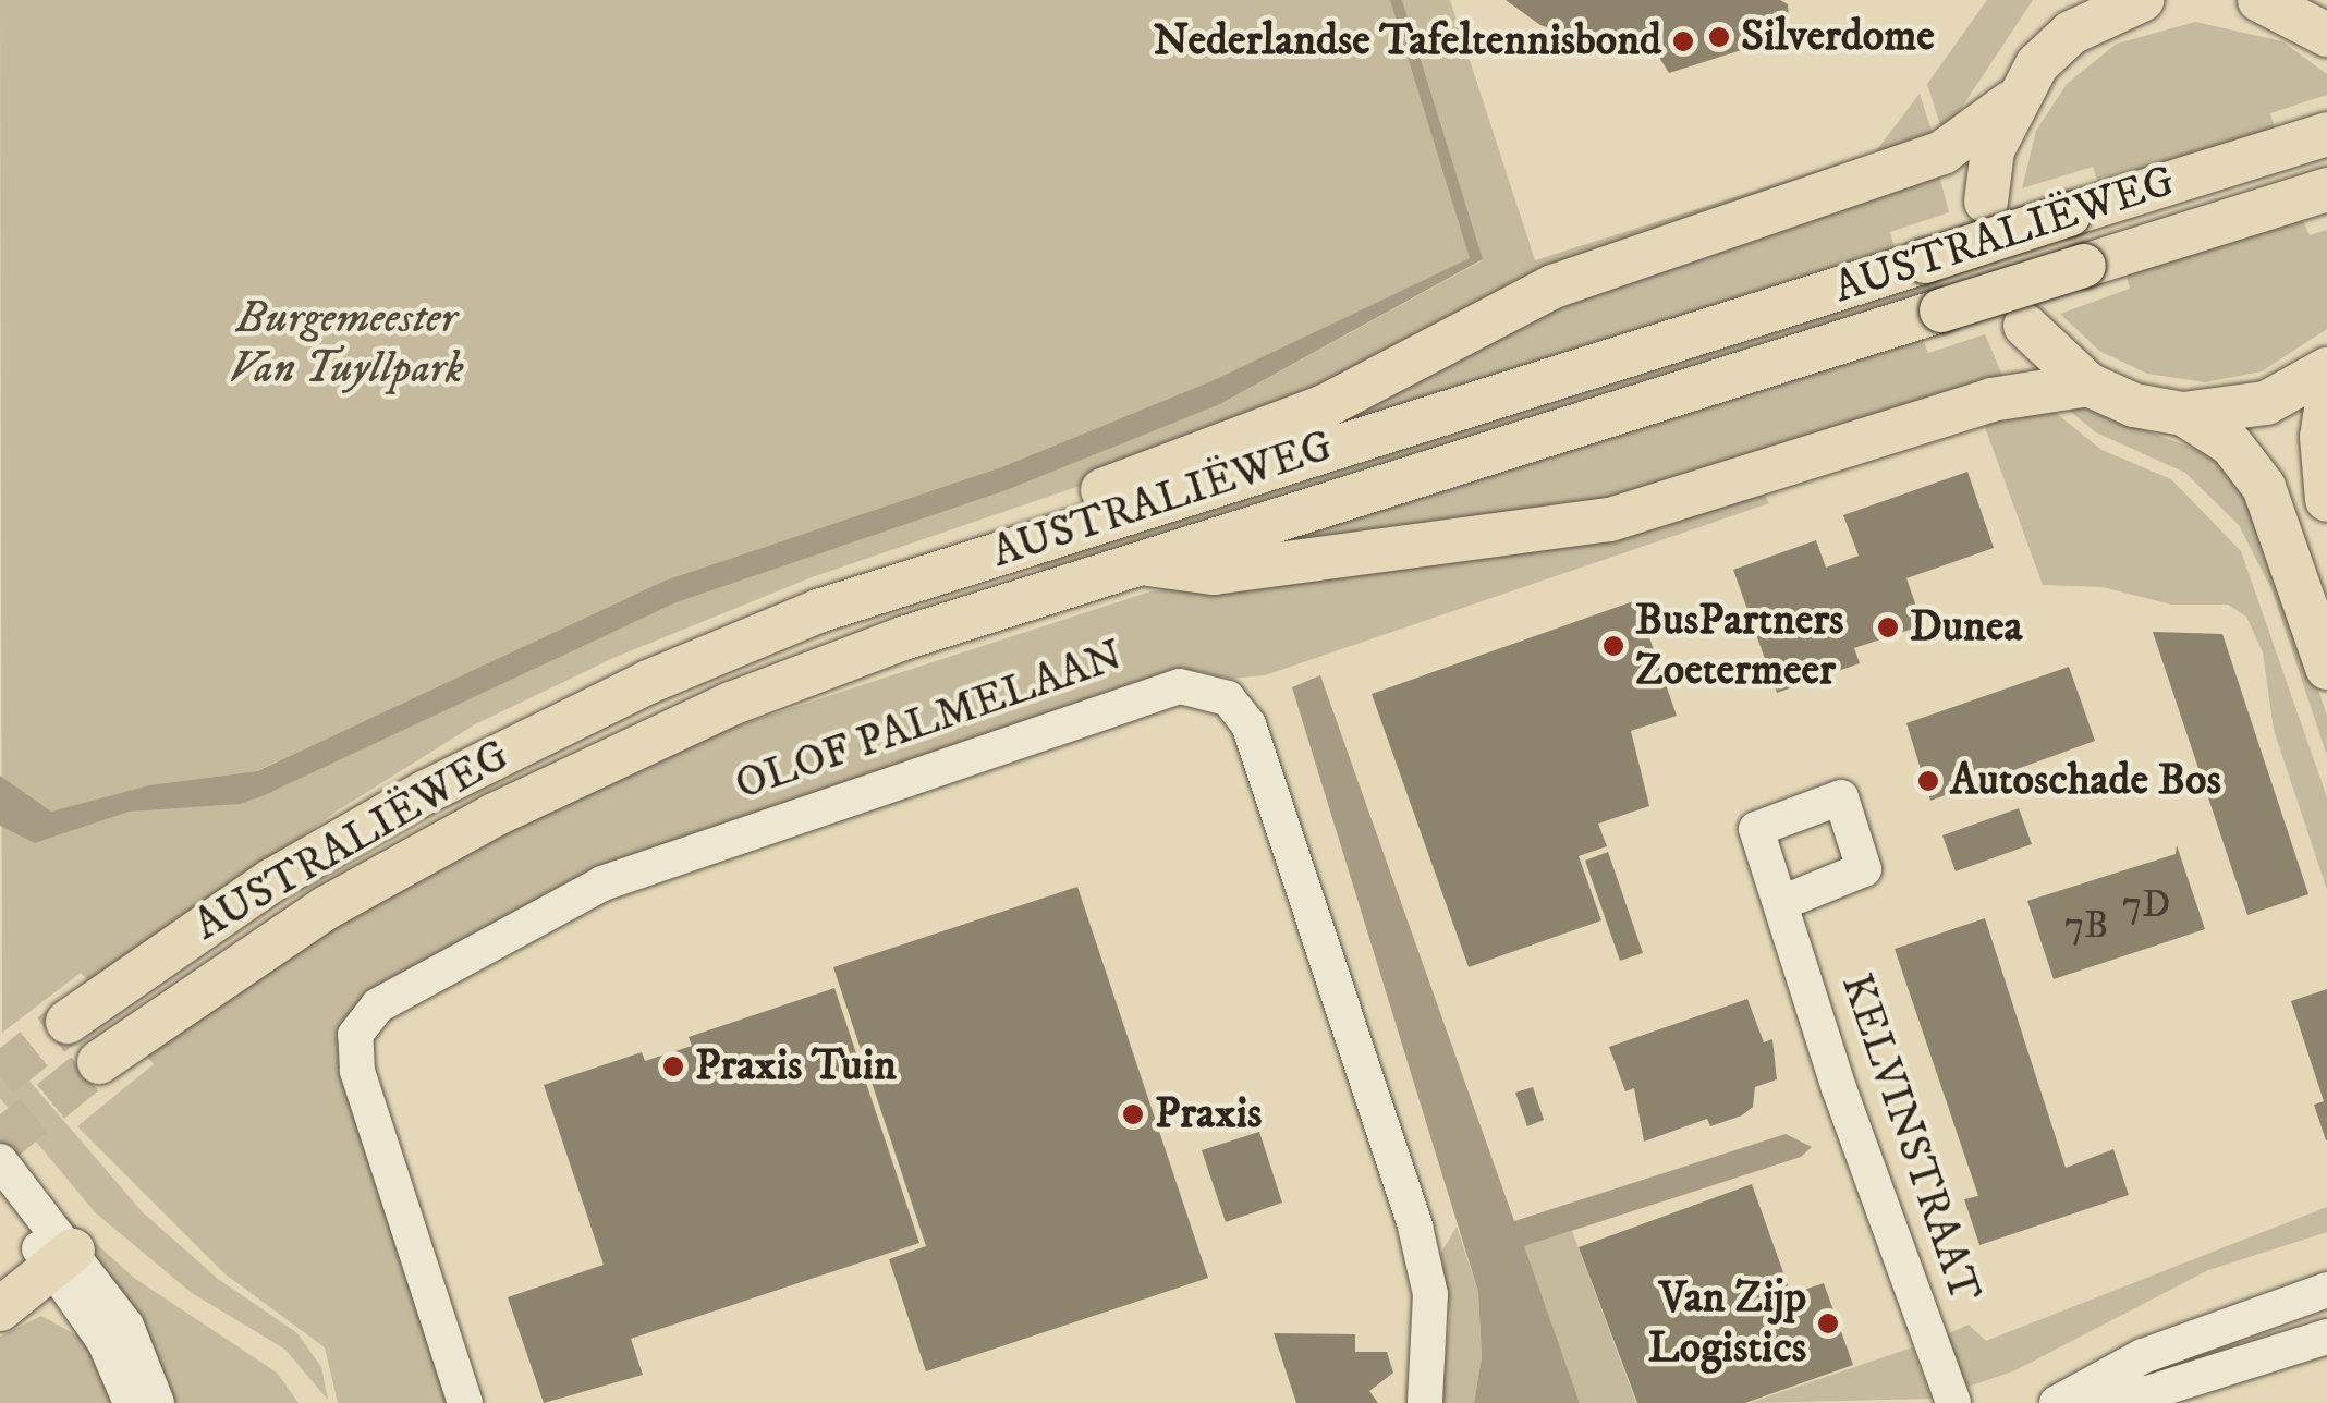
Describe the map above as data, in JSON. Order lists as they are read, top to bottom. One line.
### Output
{"streets":{"main road":["AUSTRALIËWEG"],"street":["OLOF PALMELAAN","KELVINSTRAAT"]},"parks":["Burgemeester Van Tuyllpark"],"places":["Silverdome","Nederlandse Tafeltennisbond","Dunea","BusPartners Zoetermeer","Autoschade Bos","Praxis Tuin","Praxis","Van Zijp Logistics"],"house_numbers":["7D","7B"]}
